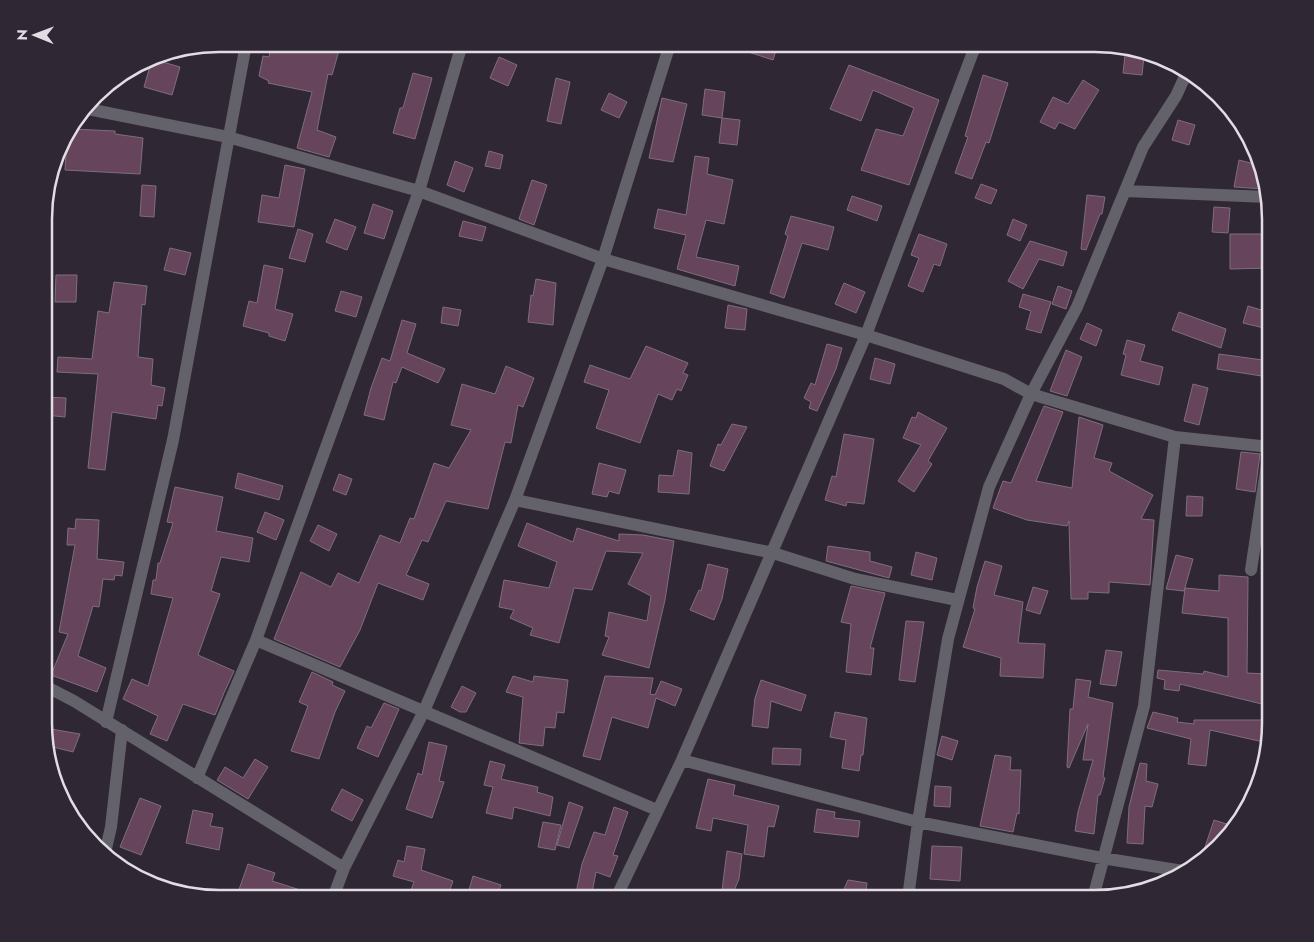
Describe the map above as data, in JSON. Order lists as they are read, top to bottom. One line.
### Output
{"north":"left"}
